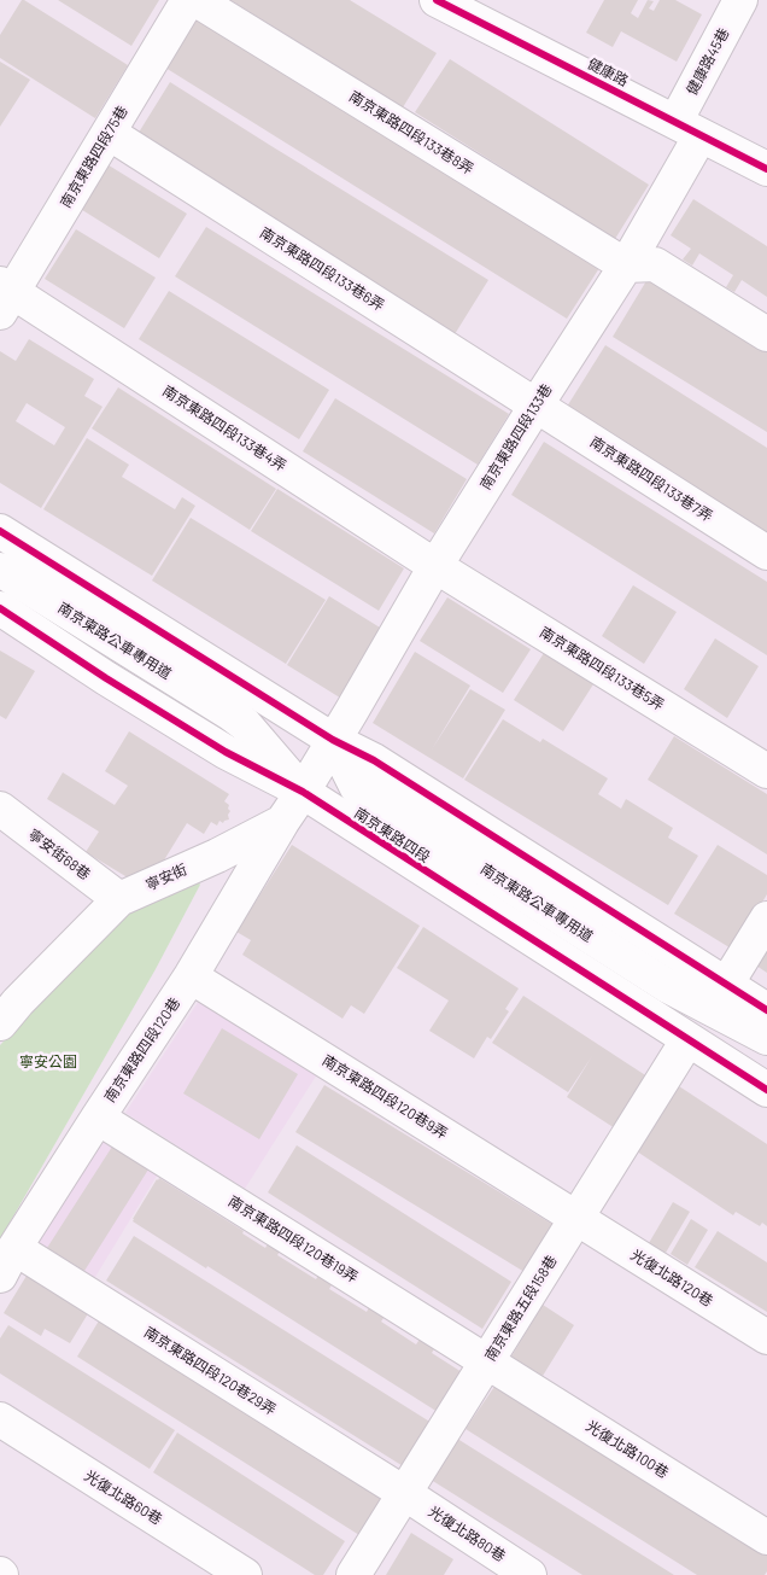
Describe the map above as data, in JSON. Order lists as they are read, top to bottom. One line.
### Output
{"streets":{"street":["健康路45巷","健康路","南京東路四段133巷8弄","南京東路四段75巷","南京東路四段133巷6弄","南京東路四段133巷4弄","南京東路四段133巷","南京東路四段133巷7弄","南京東路公車專用道","南京東路四段133巷5弄","南京東路四段","寧安街68巷","寧安街","南京東路四段120巷","南京東路四段120巷9弄","南京東路四段120巷19弄","光復北路120巷","南京東路五段158巷","南京東路四段120巷29弄","光復北路100巷","光復北路60巷","光復北路80巷"]},"crossings":[["健康路45巷","健康路"],["健康路45巷","南京東路四段133巷"],["健康路","南京東路四段133巷"],["南京東路四段133巷8弄","南京東路四段133巷"],["南京東路四段75巷","南京東路四段133巷6弄"],["南京東路四段75巷","南京東路四段133巷4弄"],["南京東路四段133巷6弄","南京東路四段133巷"],["南京東路四段133巷6弄","南京東路四段133巷7弄"],["南京東路四段133巷4弄","南京東路四段133巷"],["南京東路四段133巷4弄","南京東路四段133巷5弄"],["南京東路四段133巷","南京東路四段133巷7弄"],["南京東路四段133巷","南京東路公車專用道"],["南京東路四段133巷","南京東路四段133巷5弄"],["南京東路四段133巷","寧安街"],["南京東路公車專用道","南京東路四段"],["南京東路公車專用道","寧安街"],["南京東路四段","寧安街"],["南京東路四段","南京東路五段158巷"],["寧安街68巷","寧安街"],["寧安街","南京東路四段120巷"],["南京東路四段120巷","南京東路四段120巷9弄"],["南京東路四段120巷","南京東路四段120巷19弄"],["南京東路四段120巷","南京東路四段120巷29弄"],["南京東路四段120巷9弄","光復北路120巷"],["南京東路四段120巷9弄","南京東路五段158巷"],["南京東路四段120巷19弄","南京東路五段158巷"],["南京東路四段120巷19弄","光復北路100巷"],["光復北路120巷","南京東路五段158巷"],["南京東路五段158巷","南京東路四段120巷29弄"],["南京東路五段158巷","光復北路100巷"],["南京東路五段158巷","光復北路80巷"],["南京東路四段120巷29弄","光復北路80巷"]],"parks":["寧安公園"]}
